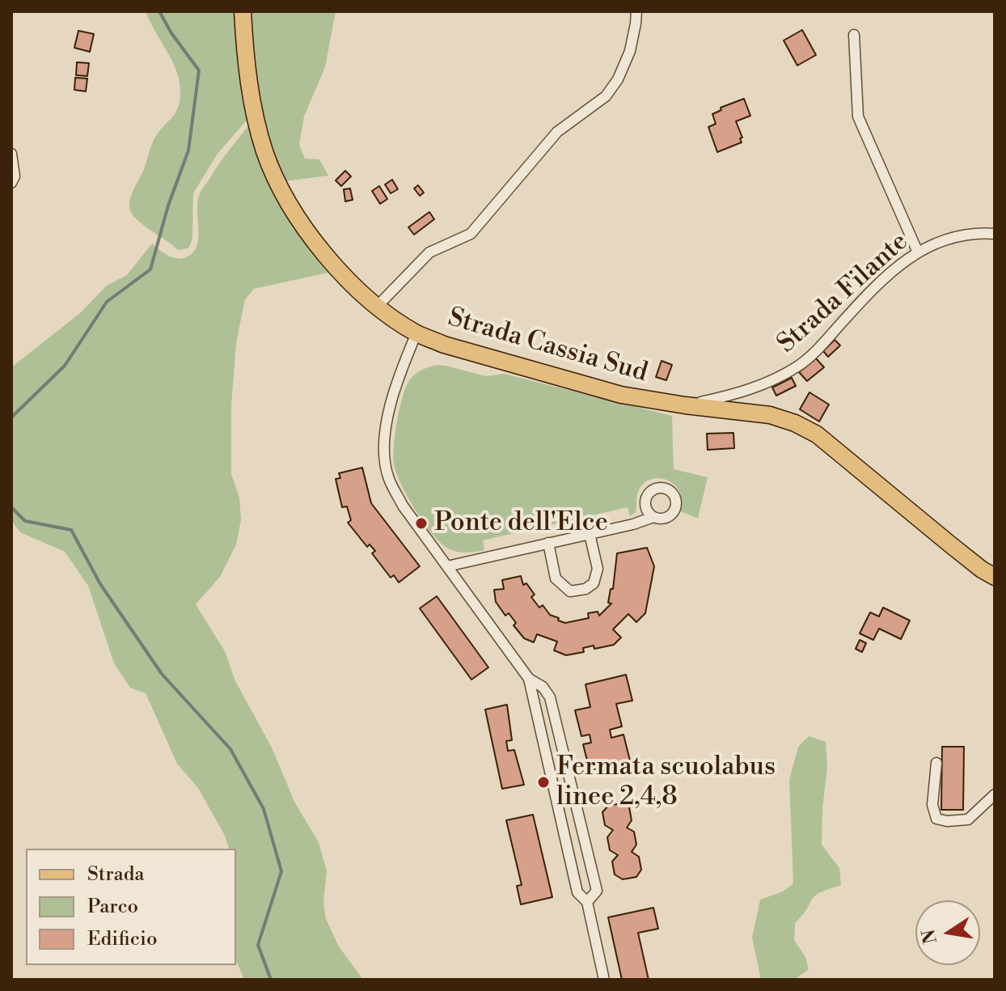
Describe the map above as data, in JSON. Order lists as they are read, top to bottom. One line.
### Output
{"streets":{"main road":["Strada Cassia Sud"],"street":["Strada Filante"]},"crossings":[["Strada Filante","Strada Cassia Sud"]],"places":["Ponte dell'Elce","Fermata scuolabus linee 2,4,8"],"legend":["Strada","Parco","Edificio"],"north":"left"}
